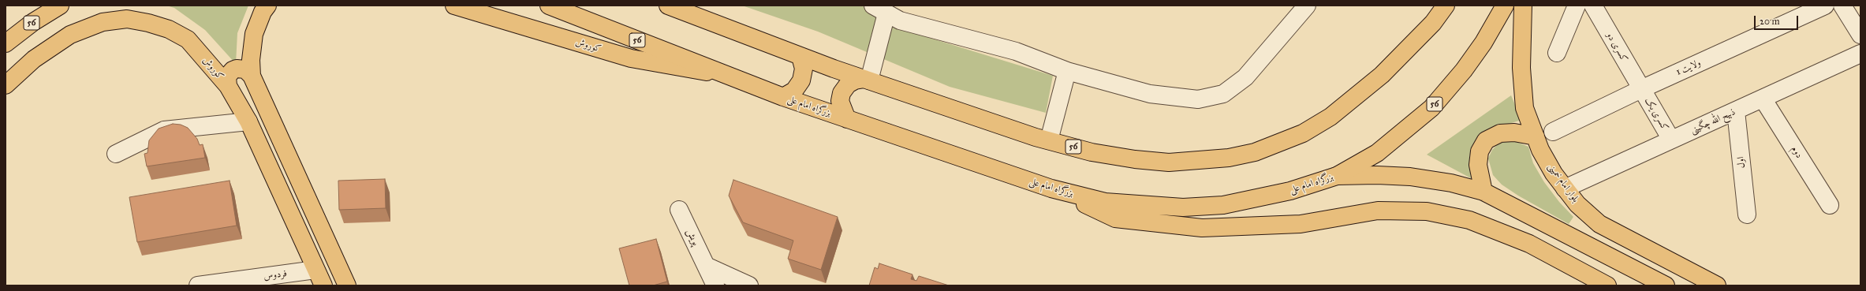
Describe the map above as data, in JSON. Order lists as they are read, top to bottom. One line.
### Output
{"streets":{"main road":["56","کوروش","بزرگراه امام علی","بلوار امام خمینی"],"street":["کسری دو","ولایت 1","کسری یک","ذبیح الله چگینی","دوم","اول","پویش","فردوس"]},"crossings":[["کوروش","بزرگراه امام علی"],["کوروش","فردوس"],["کسری دو","ولایت 1"],["کسری دو","کسری یک"],["ولایت 1","کسری یک"],["کسری یک","ذبیح الله چگینی"],["ذبیح الله چگینی","دوم"],["ذبیح الله چگینی","اول"],["ذبیح الله چگینی","بلوار امام خمینی"]],"scale_bar":"20 m"}
